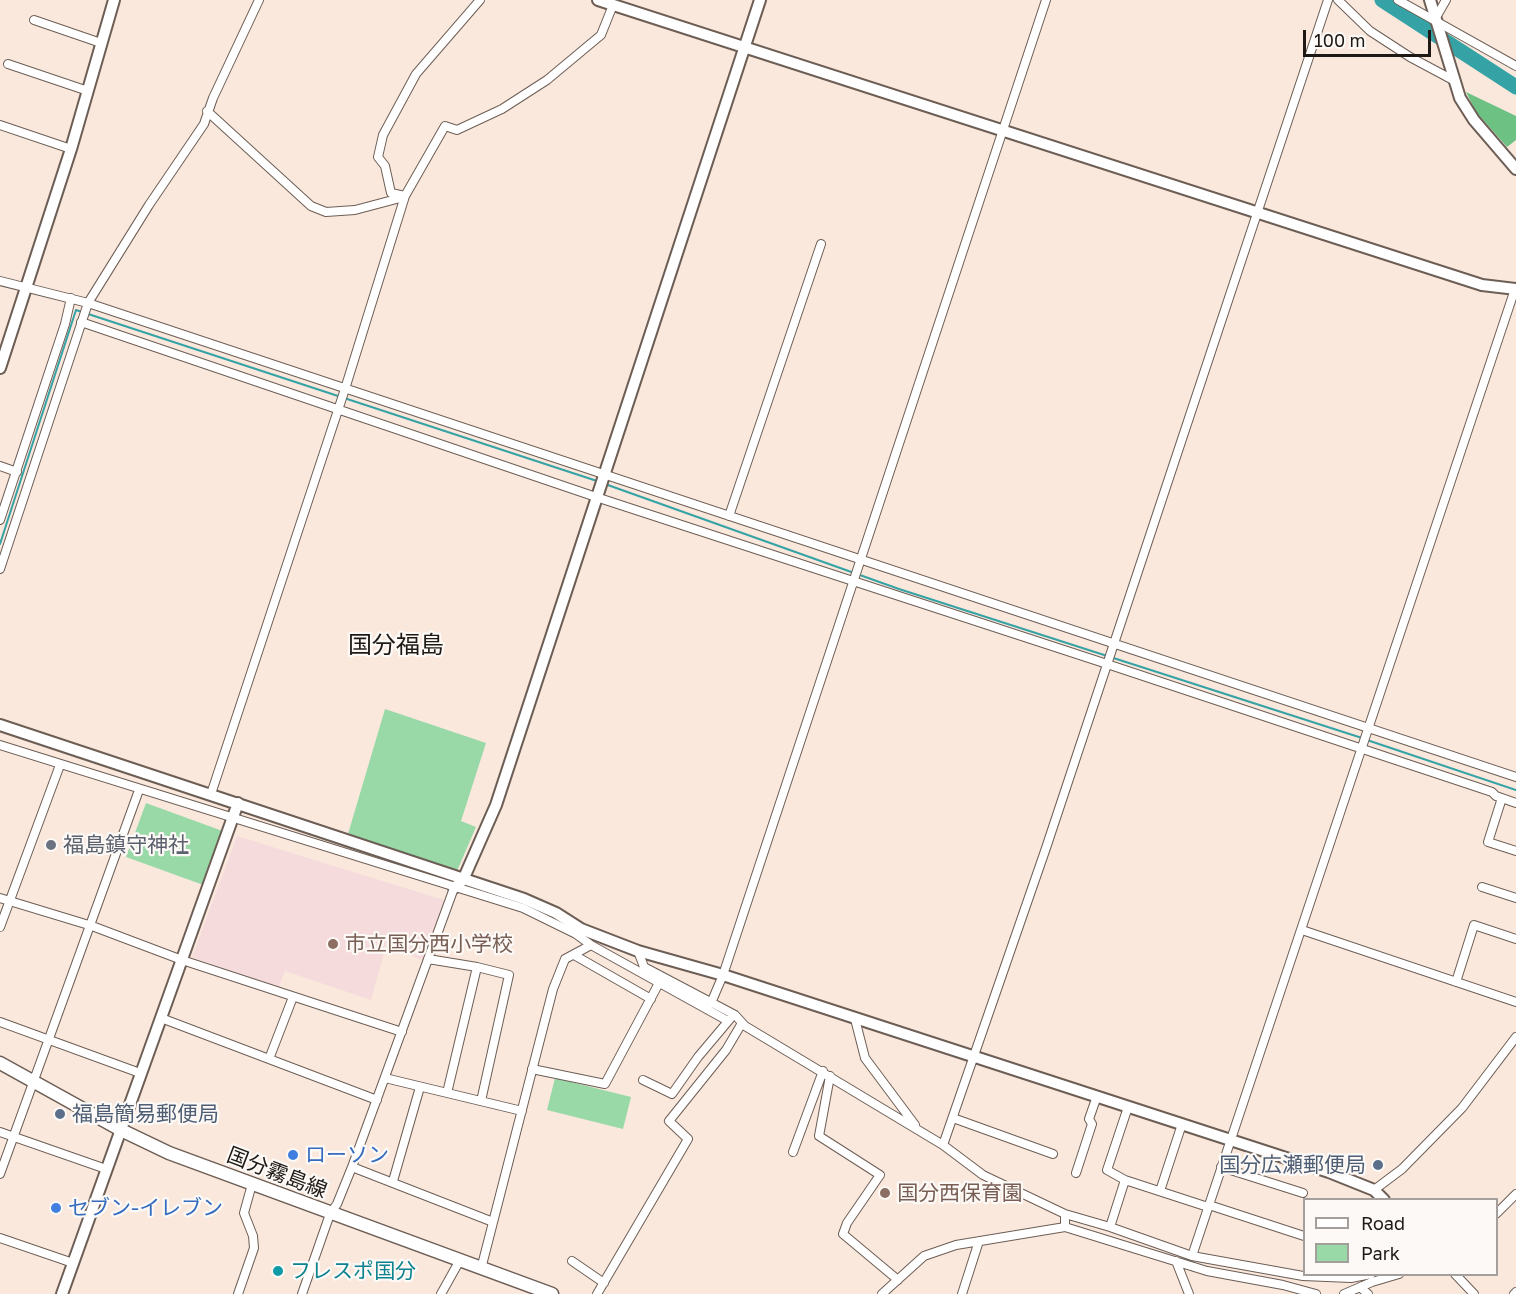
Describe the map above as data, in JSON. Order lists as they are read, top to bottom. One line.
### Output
{"streets":{"main road":["国分霧島線"]},"districts":["国分福島"],"places":["福島鎮守神社","市立国分西小学校","福島簡易郵便局","ローソン","国分広瀬郵便局","国分西保育園","セブン-イレブン","フレスポ国分"],"legend":["Road","Park"],"scale_bar":"100 m"}
